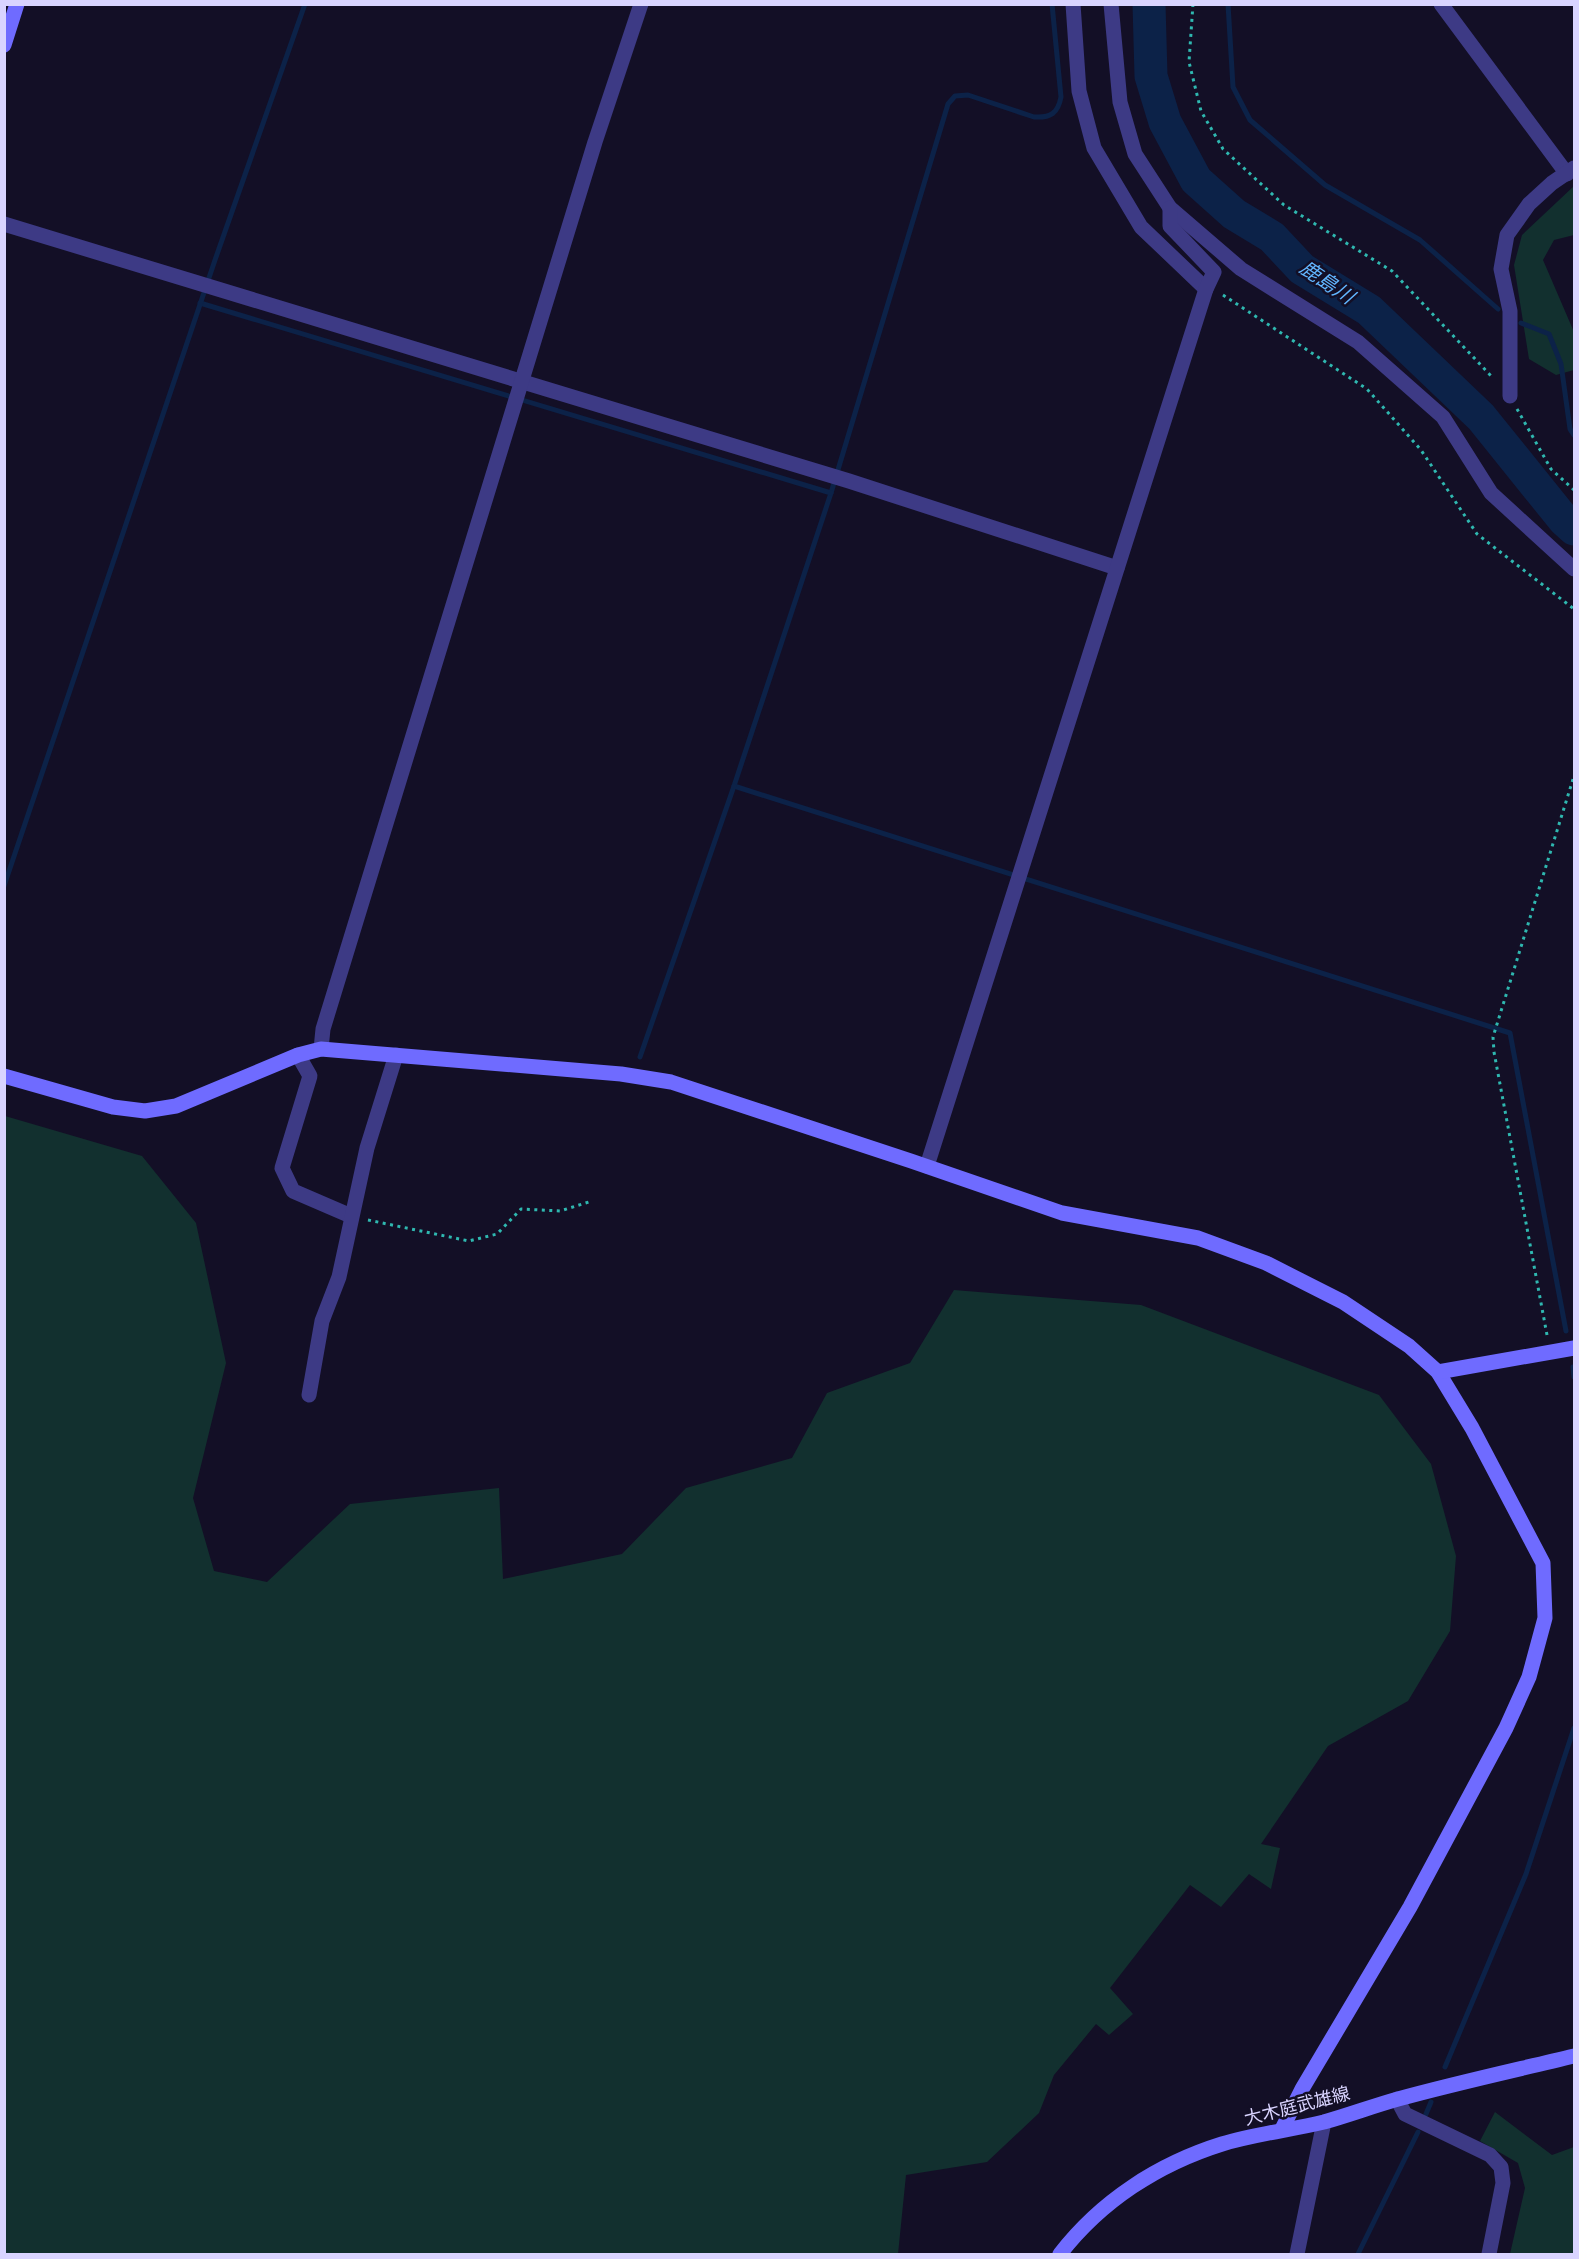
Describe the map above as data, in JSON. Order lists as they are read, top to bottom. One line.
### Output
{"streets":{"street":["大木庭武雄線"]},"water":["鹿島川"]}
